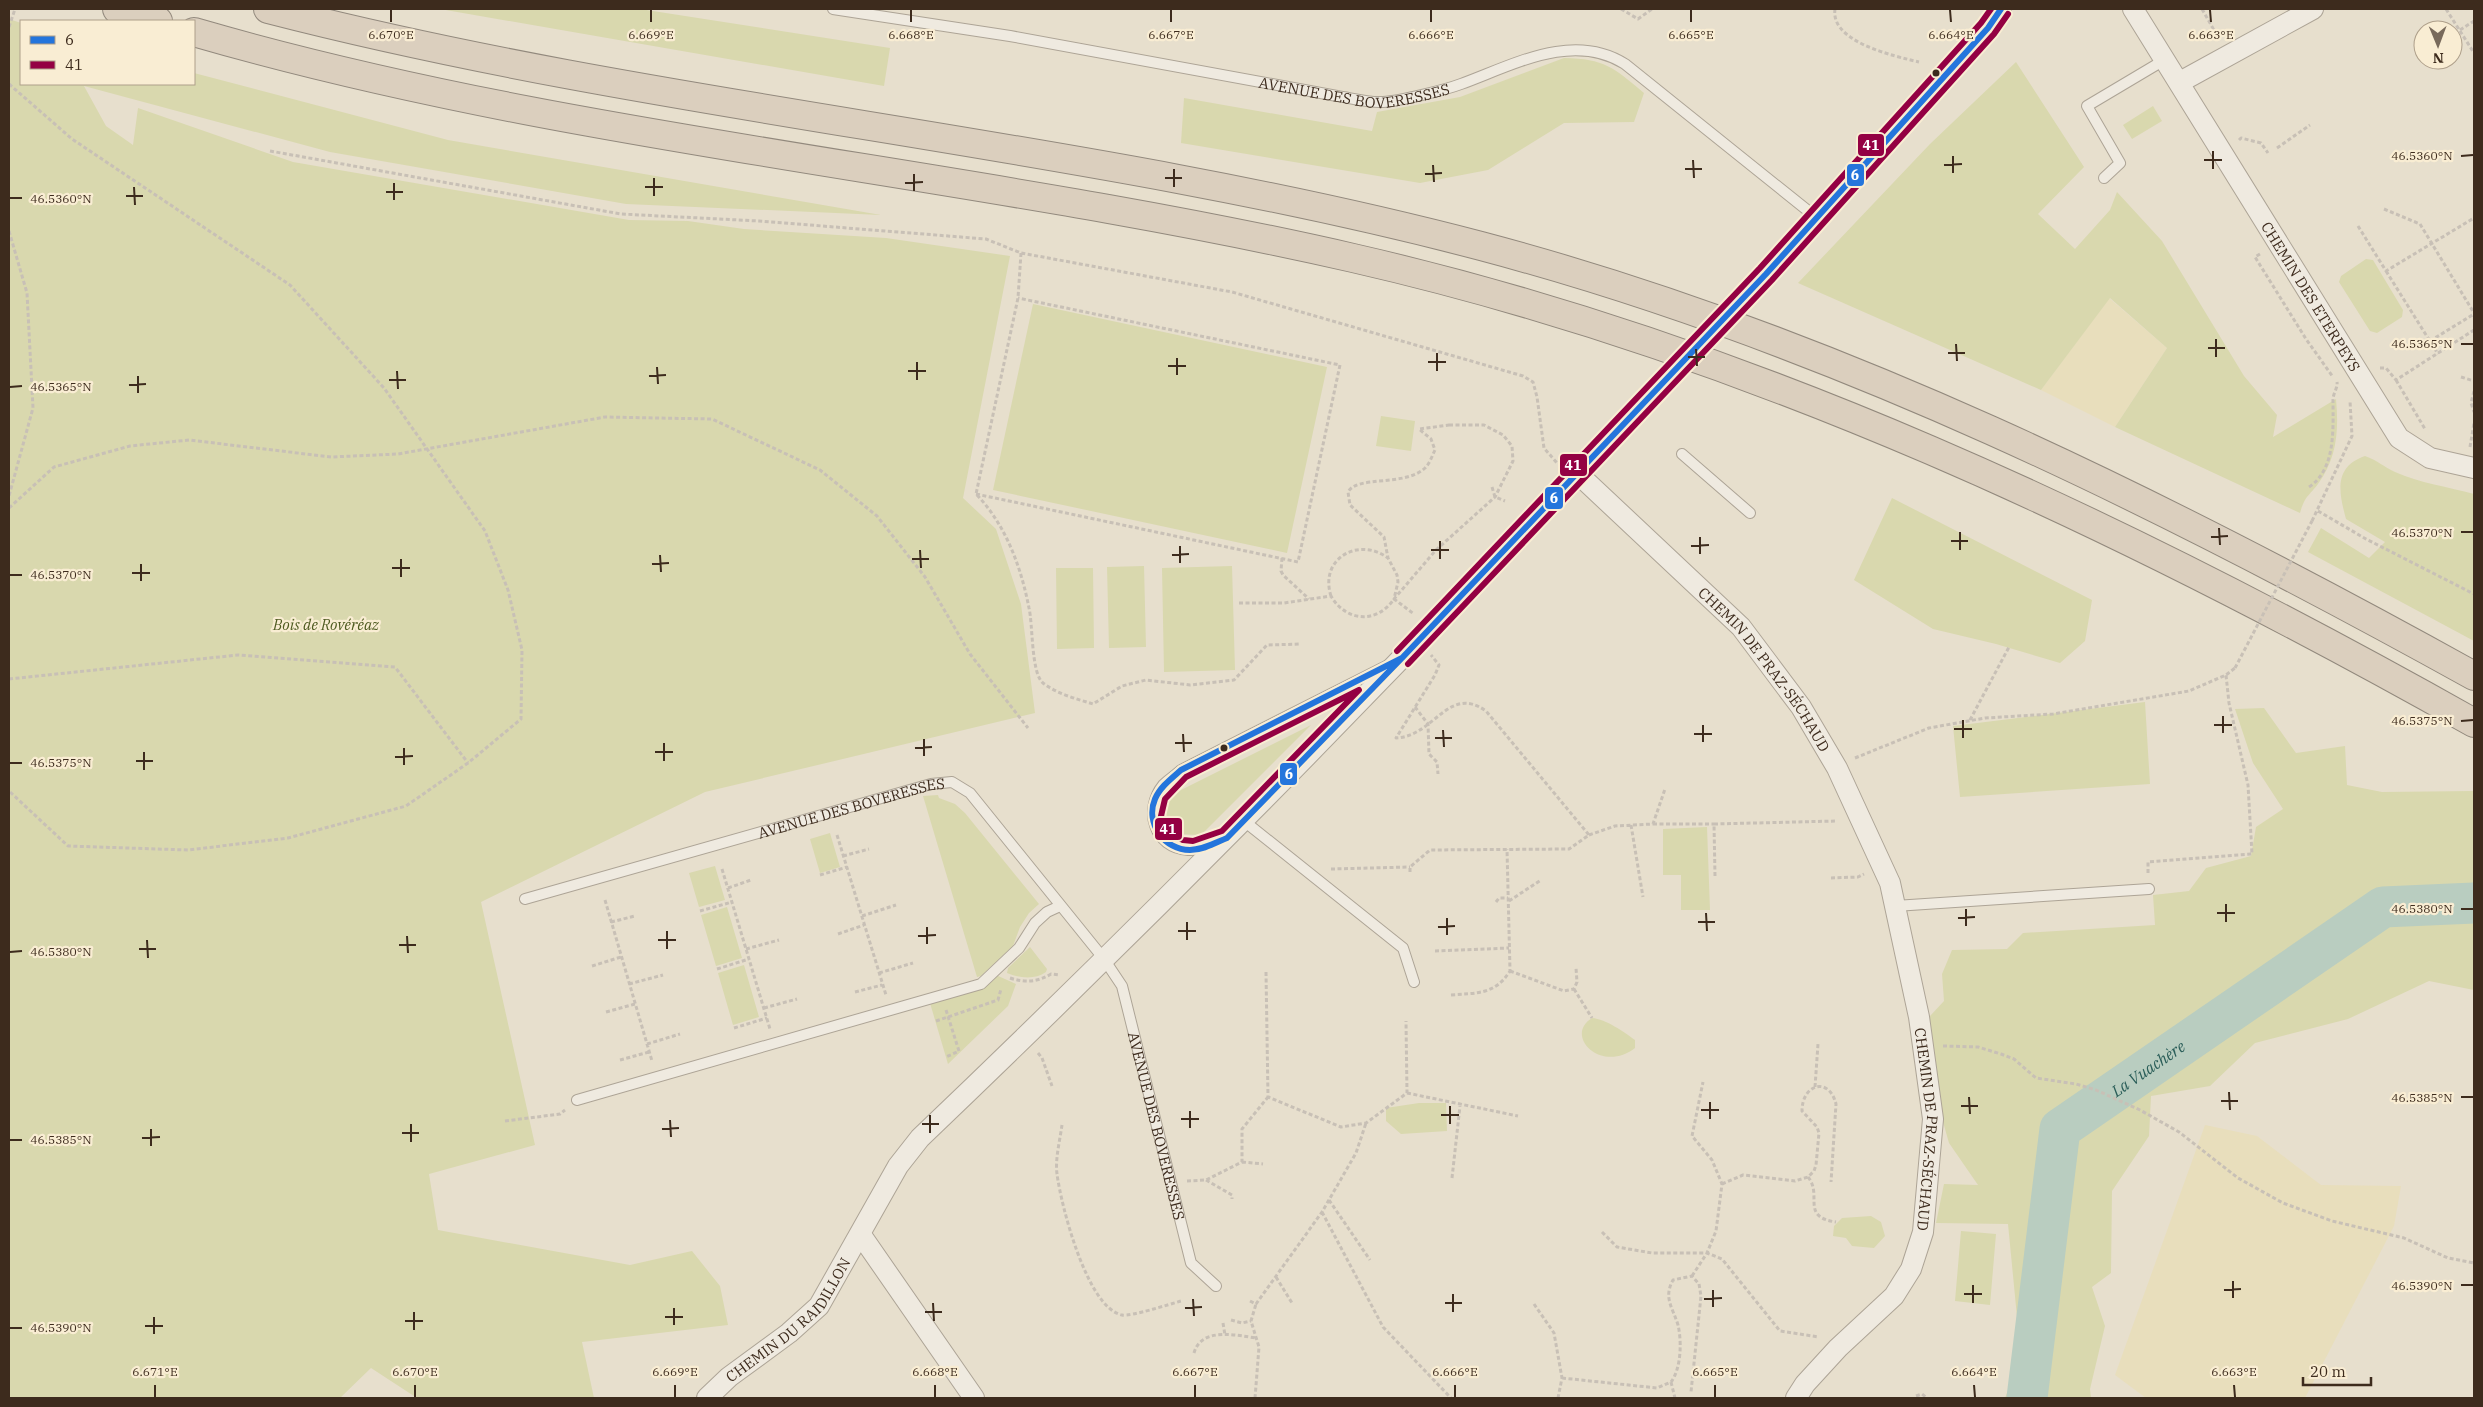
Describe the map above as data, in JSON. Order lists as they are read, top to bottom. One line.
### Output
{"streets":{"street":["CHEMIN DES ETERPEYS","CHEMIN DE PRAZ-SÉCHAUD","CHEMIN DU RAIDILLON"],"lane":["AVENUE DES BOVERESSES"]},"water":["La Vuachère"],"parks":["Bois de Rovéréaz"],"lines":["transit line 6","transit line 41"],"legend":["6","41"],"scale_bar":"20 m","north":"bottom","coordinates":["6.670°E","6.669°E","6.668°E","6.667°E","6.666°E","6.665°E","6.664°E","6.663°E","46.5360°N","46.5365°N","46.5370°N","46.5375°N","46.5380°N","46.5385°N","46.5390°N","6.671°E"]}
